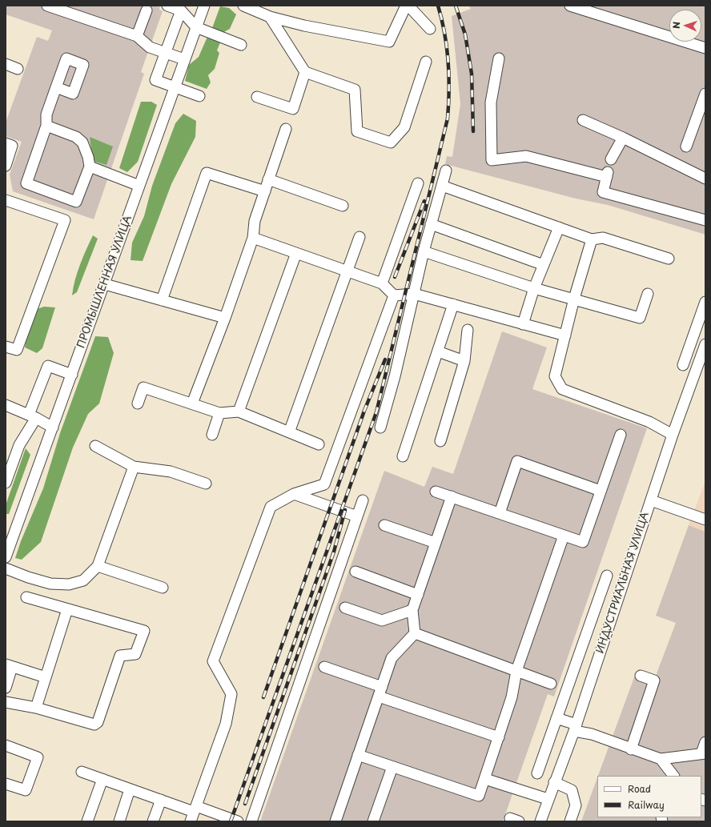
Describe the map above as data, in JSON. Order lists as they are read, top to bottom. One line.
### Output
{"streets":{"street":["ПРОМЫШЛЕННАЯ УЛИЦА","ИНДУСТРИАЛЬНАЯ УЛИЦА"]},"legend":["Road","Railway"],"north":"left"}
